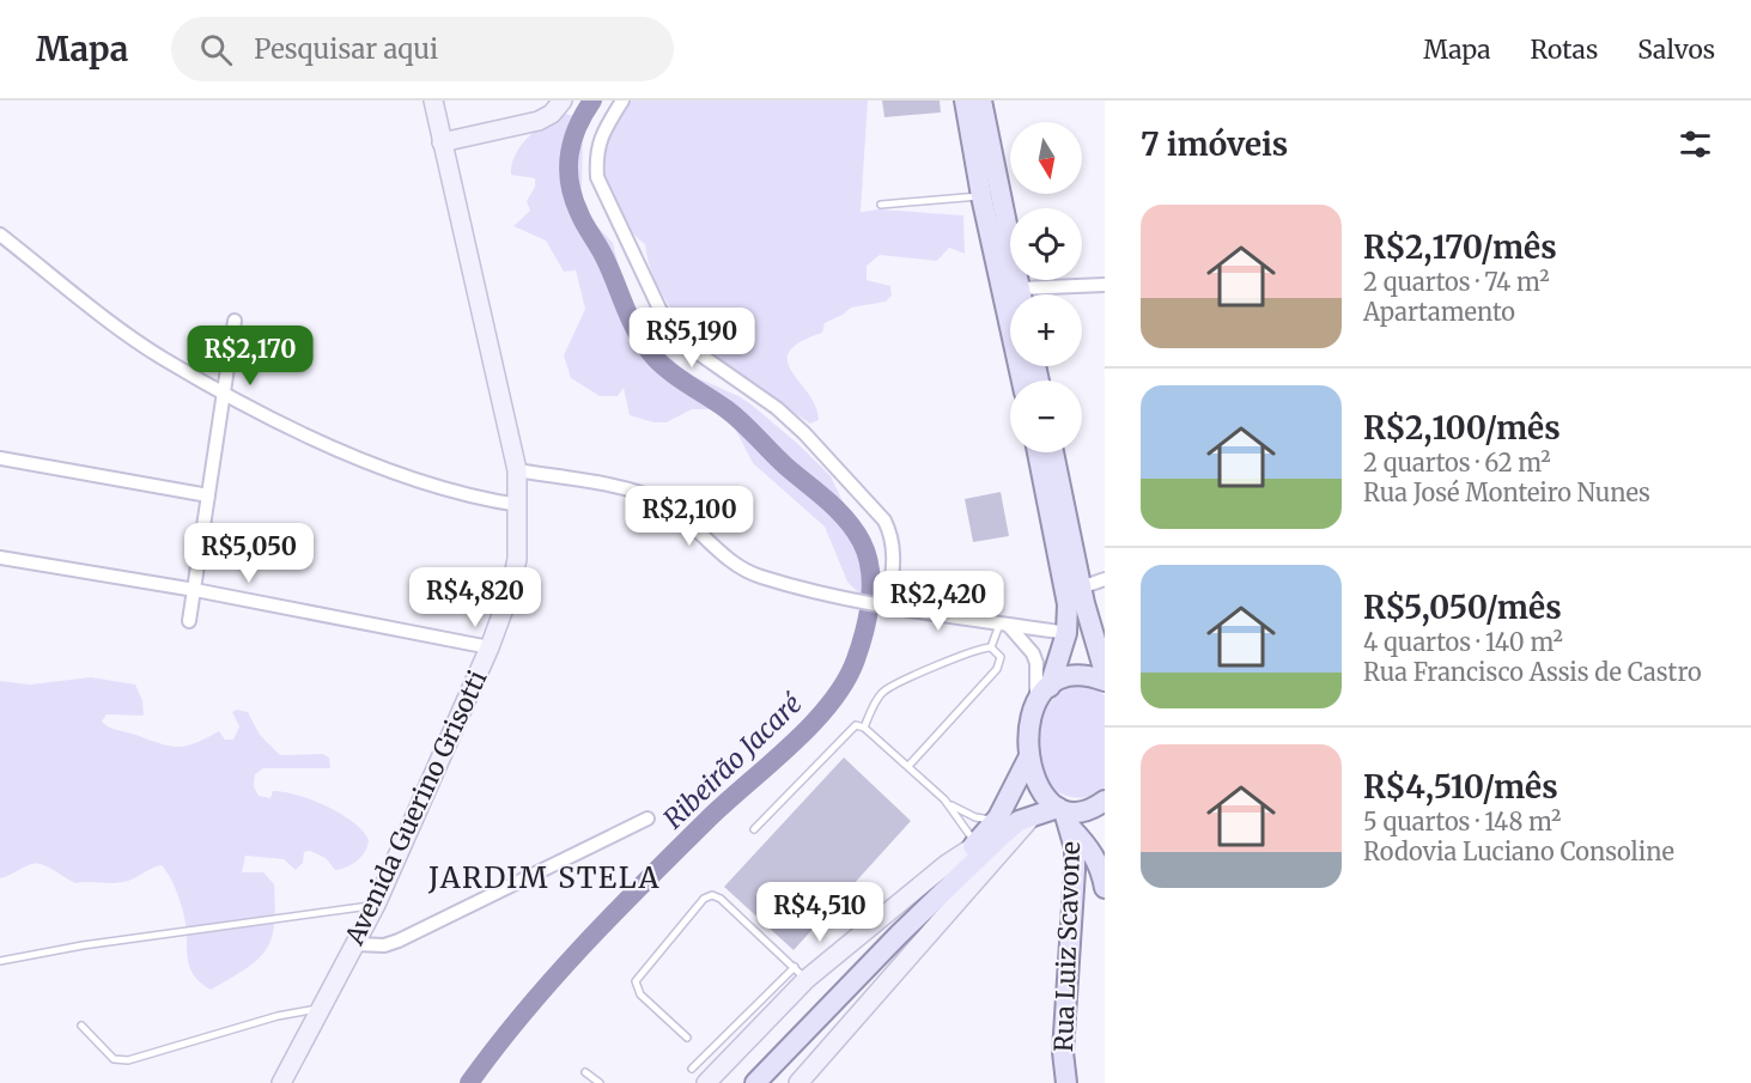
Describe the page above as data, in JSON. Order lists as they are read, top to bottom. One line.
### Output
{"streets":{"main road":["Avenida Guerino Grisotti","Rua Luiz Scavone"]},"districts":["JARDIM STELA"],"water":["Ribeirão Jacaré"],"north":"bottom","page":{"header":"Mapa","search":"Pesquisar aqui","nav":["Mapa","Rotas","Salvos"],"heading":"7 imóveis","map_buttons":["+","−"],"list":[{"name":"R$2,170/mês","note":"2 quartos · 74 m² · Apartamento"},{"name":"R$2,100/mês","note":"2 quartos · 62 m² · Rua José Monteiro Nunes"},{"name":"R$5,050/mês","note":"4 quartos · 140 m² · Rua Francisco Assis de Castro"},{"name":"R$4,510/mês","note":"5 quartos · 148 m² · Rodovia Luciano Consoline"}],"price":["R$5,190","R$2,170","R$2,100","R$5,050","R$4,820","R$2,420","R$4,510"]}}
